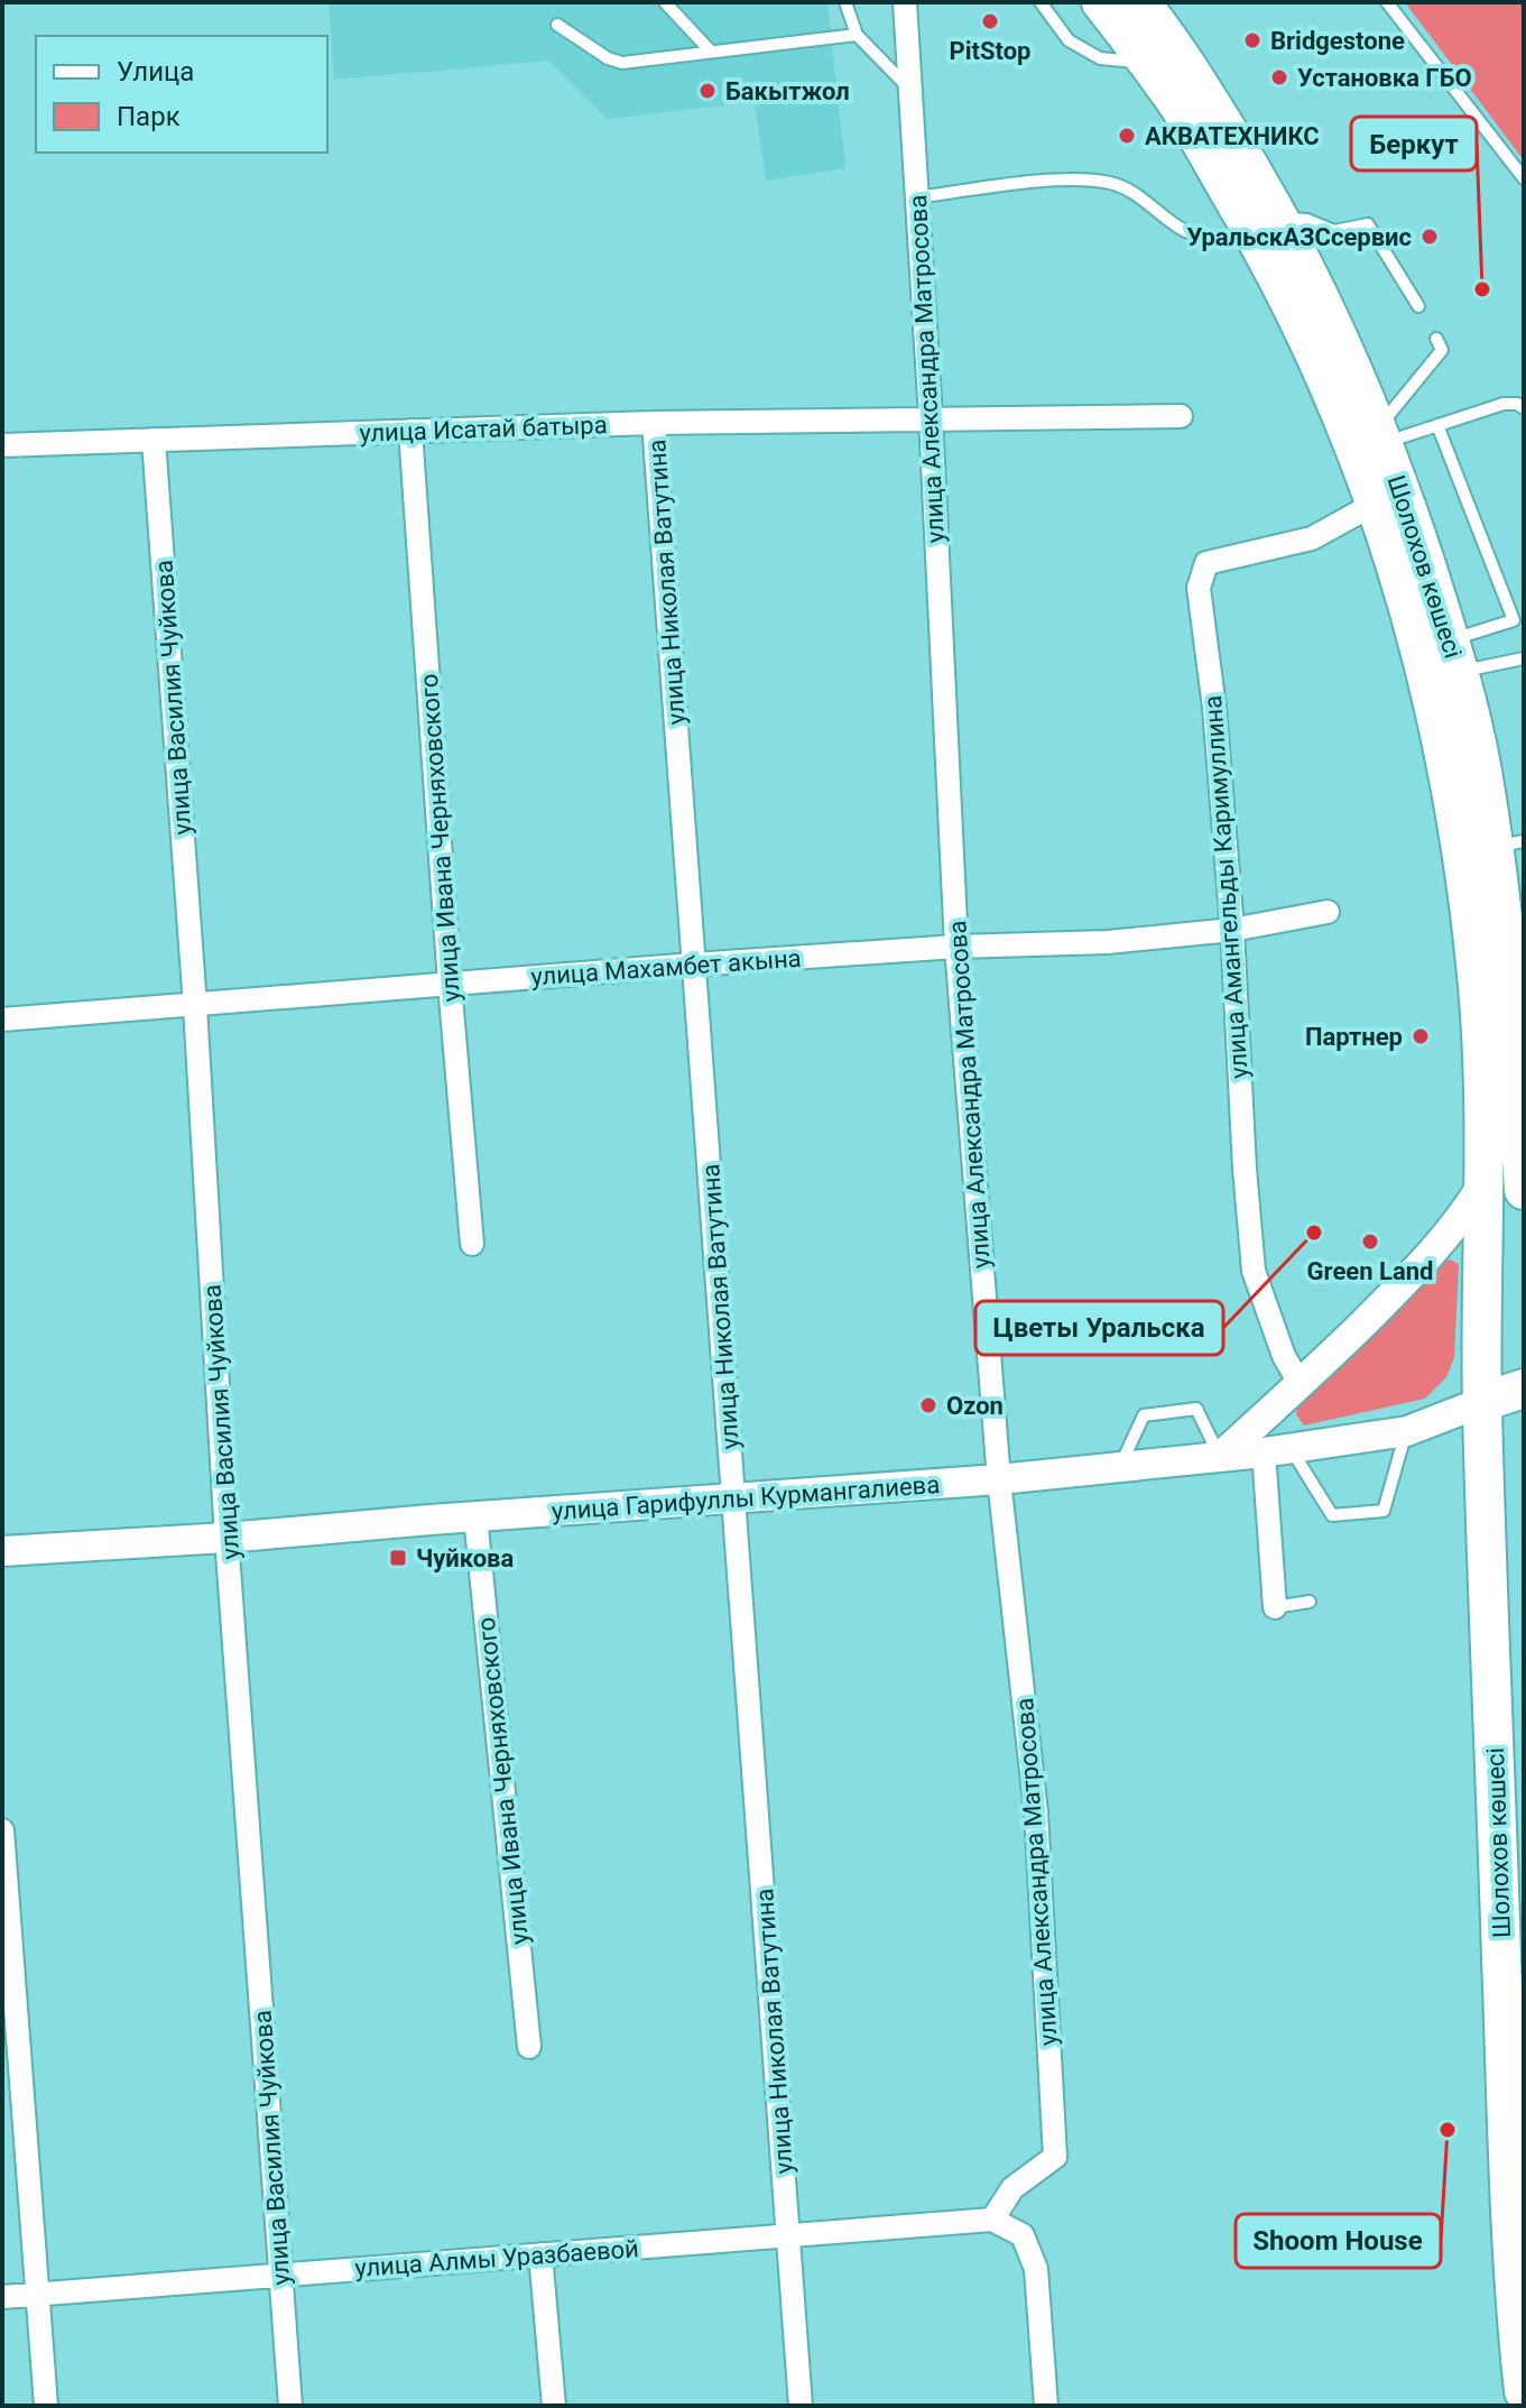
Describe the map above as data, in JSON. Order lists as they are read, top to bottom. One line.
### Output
{"streets":{"highway":["Шолохов көшесі"],"street":["улица Александра Матросова","улица Исатай батыра","улица Николая Ватутина","улица Василия Чуйкова","улица Ивана Черняховского","улица Амангельды Каримуллина","улица Махамбет акына","улица Гарифуллы Курмангалиева","улица Алмы Уразбаевой"]},"crossings":[["улица Александра Матросова","улица Исатай батыра"],["улица Александра Матросова","улица Махамбет акына"],["улица Александра Матросова","улица Гарифуллы Курмангалиева"],["улица Александра Матросова","улица Алмы Уразбаевой"],["улица Исатай батыра","улица Николая Ватутина"],["улица Исатай батыра","улица Василия Чуйкова"],["улица Исатай батыра","улица Ивана Черняховского"],["Шолохов көшесі","улица Амангельды Каримуллина"],["Шолохов көшесі","улица Гарифуллы Курмангалиева"],["улица Николая Ватутина","улица Махамбет акына"],["улица Николая Ватутина","улица Гарифуллы Курмангалиева"],["улица Николая Ватутина","улица Алмы Уразбаевой"],["улица Василия Чуйкова","улица Махамбет акына"],["улица Василия Чуйкова","улица Гарифуллы Курмангалиева"],["улица Василия Чуйкова","улица Алмы Уразбаевой"],["улица Ивана Черняховского","улица Махамбет акына"],["улица Ивана Черняховского","улица Гарифуллы Курмангалиева"],["улица Амангельды Каримуллина","улица Махамбет акына"]],"places":{"other":["PitStop","Bridgestone","Установка ГБО","Бакытжол","АКВАТЕХНИКС","УральскАЗСсервис","Беркут","Партнер","Цветы Уральска","Green Land","Ozon","Shoom House"],"transit":["Чуйкова"]},"legend":["Улица","Парк"]}
